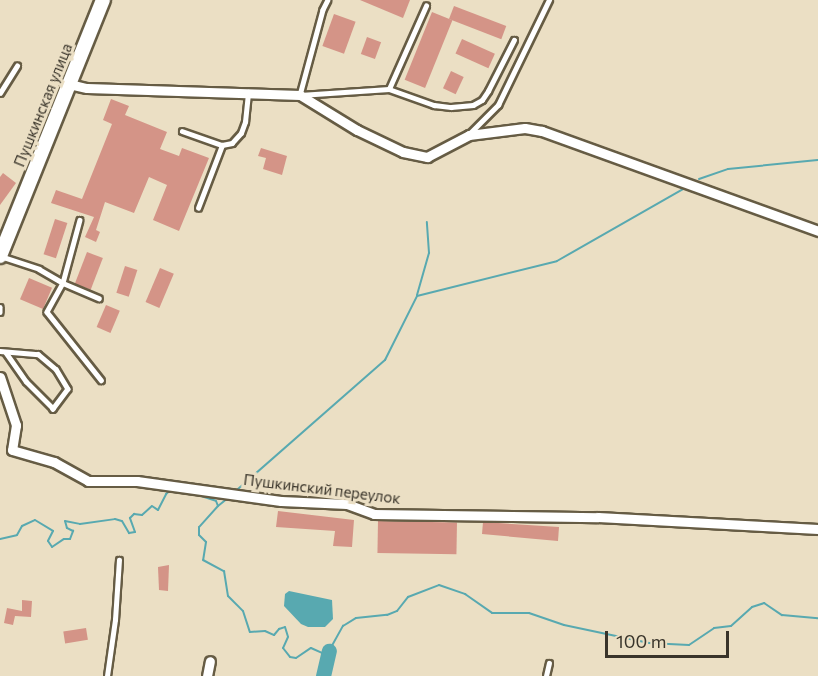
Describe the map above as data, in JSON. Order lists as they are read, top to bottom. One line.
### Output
{"streets":{"street":["Пушкинская улица","Пушкинский переулок"]},"scale_bar":"100 m"}
